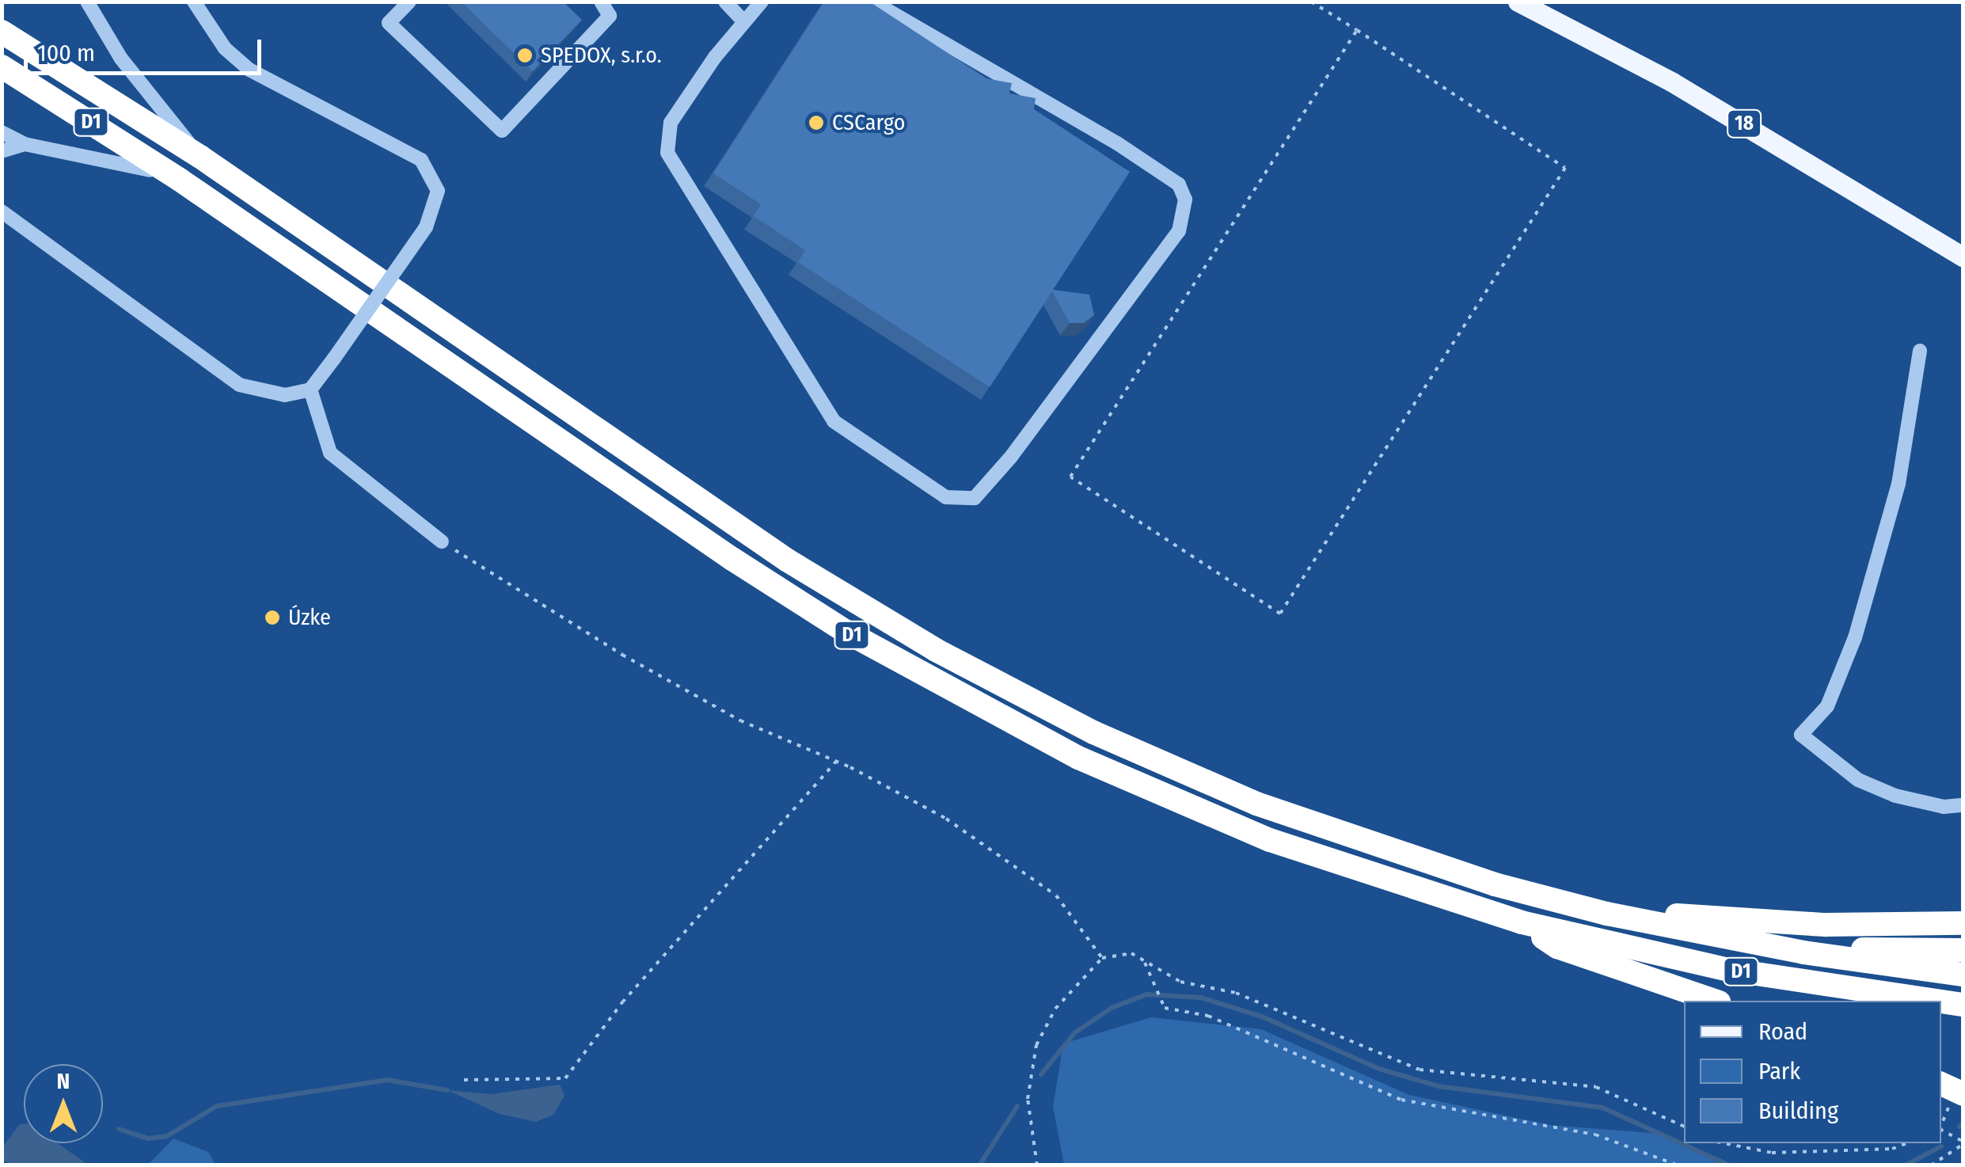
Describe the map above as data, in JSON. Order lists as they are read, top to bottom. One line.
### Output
{"streets":{"highway":["D1"],"main road":["18"]},"places":["SPEDOX, s.r.o.","CSCargo","Úzke"],"legend":["Road","Park","Building"],"scale_bar":"100 m","north":"top"}
